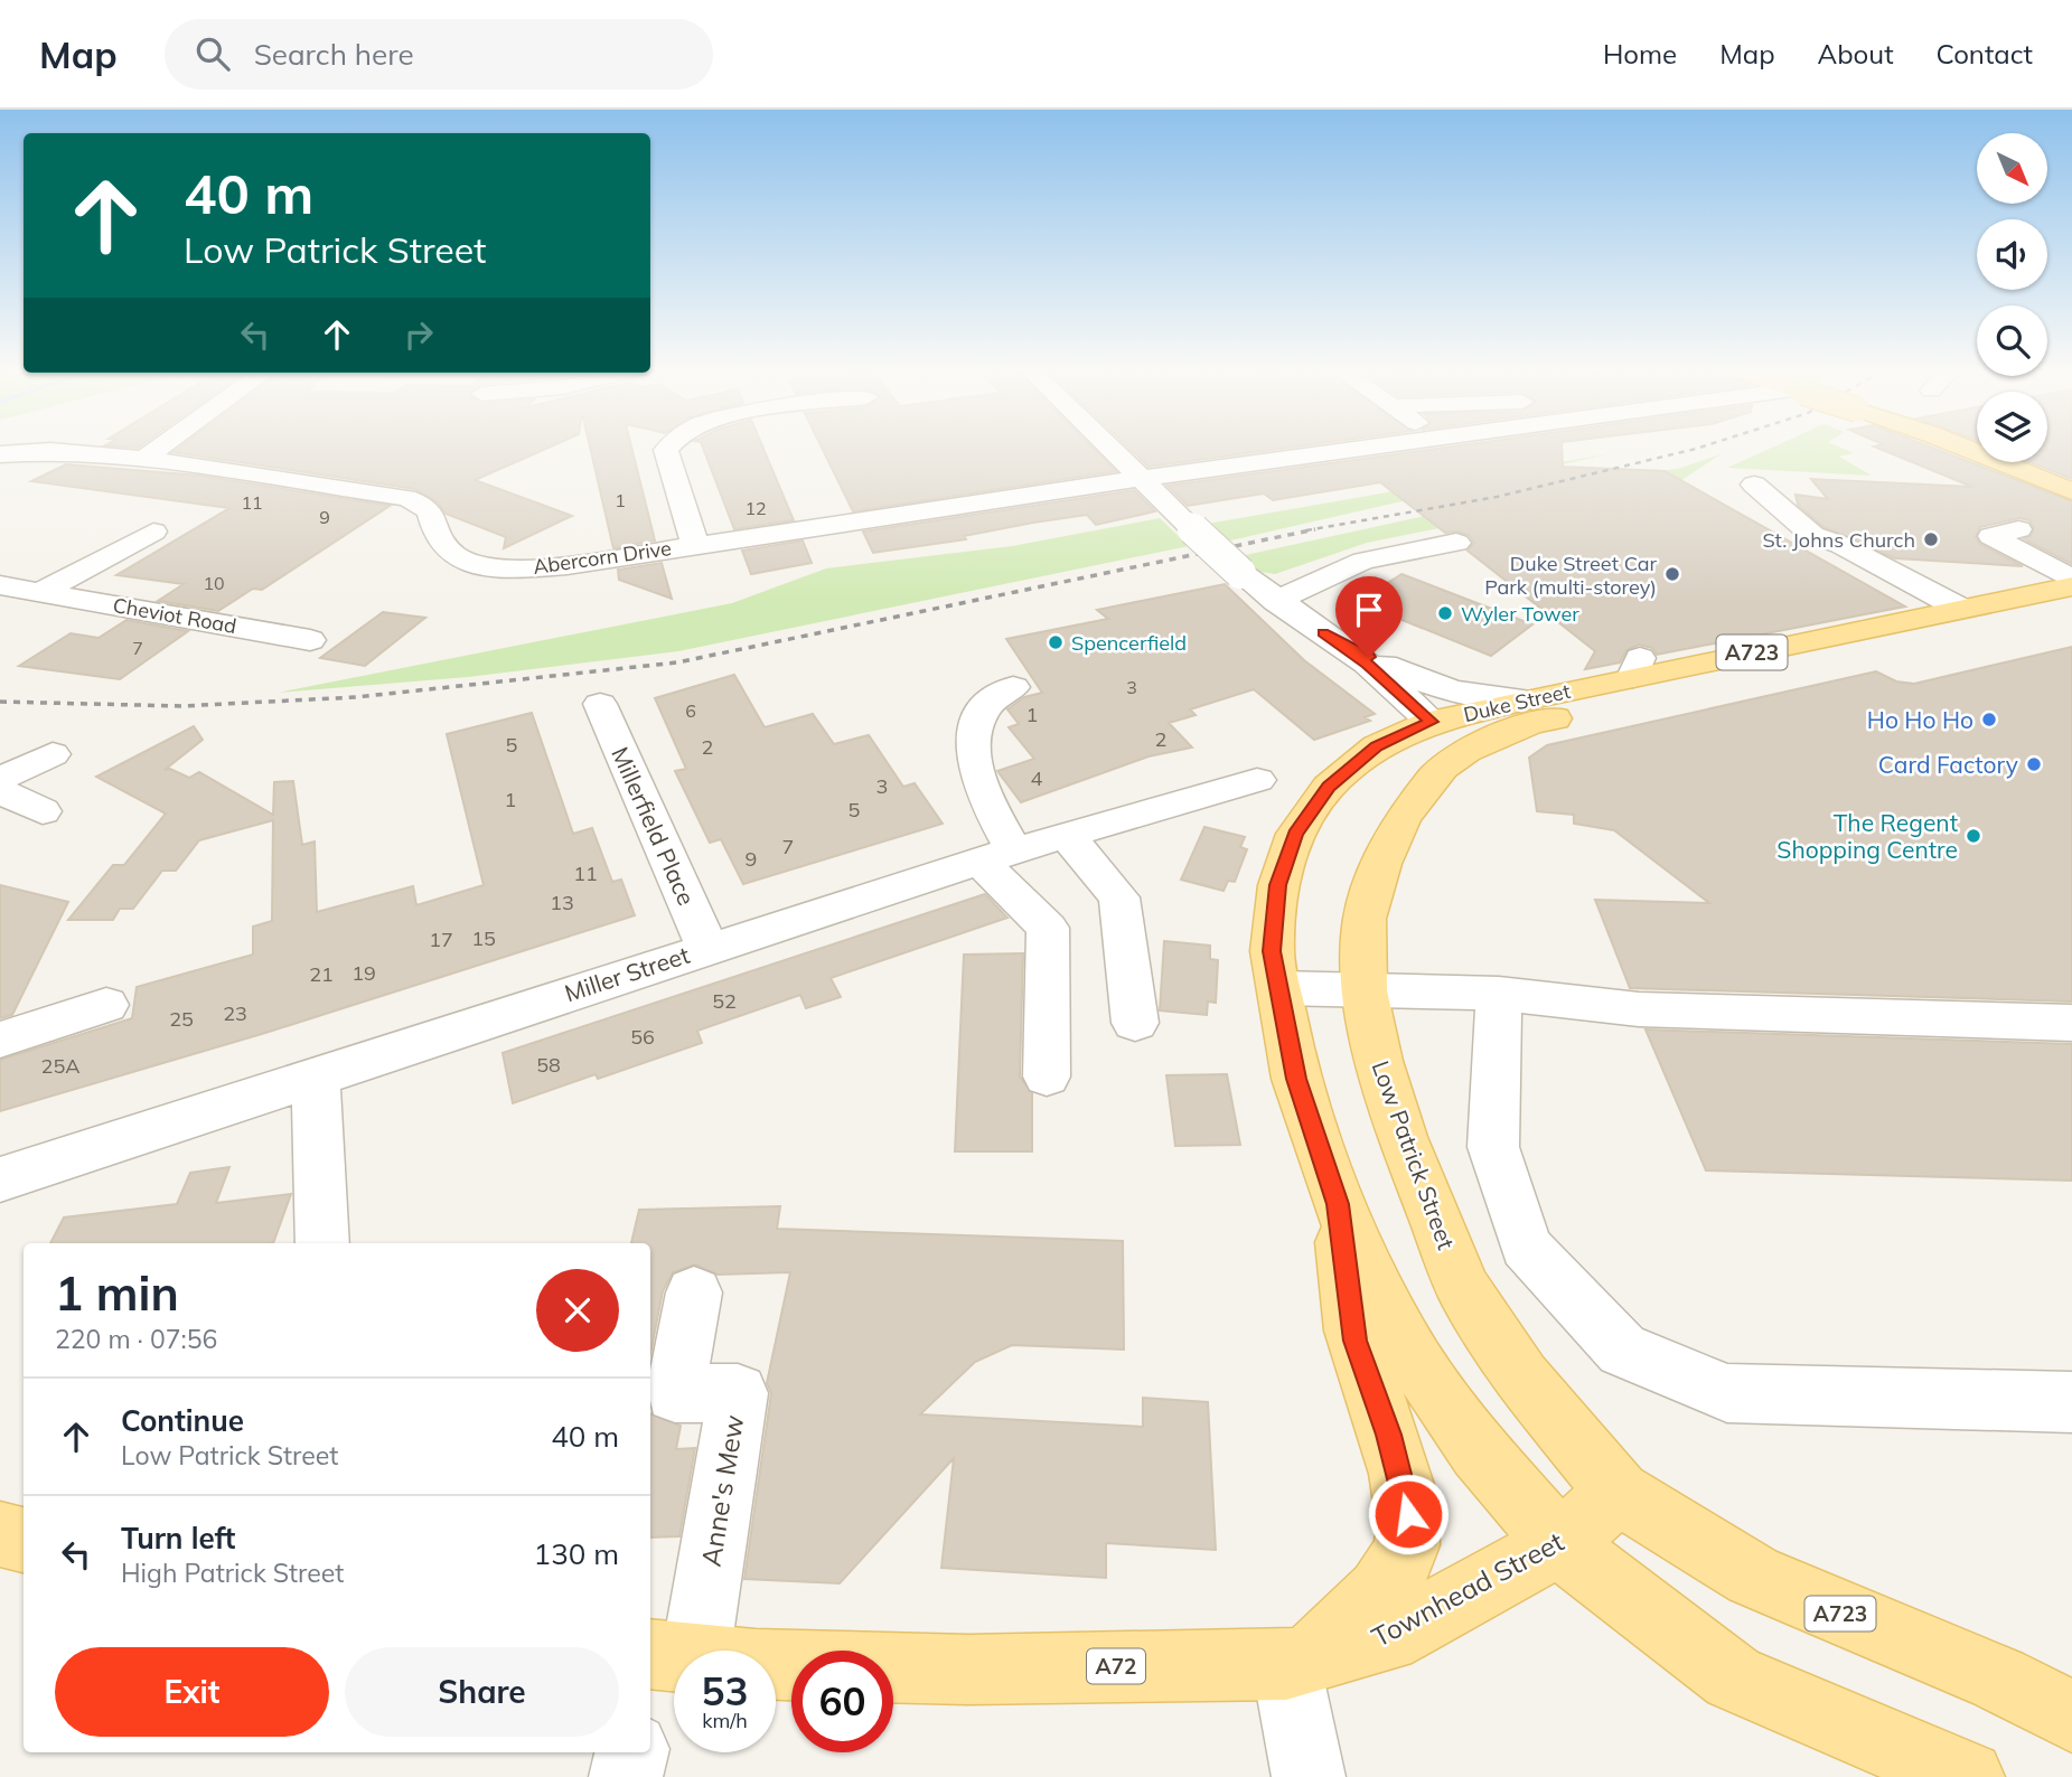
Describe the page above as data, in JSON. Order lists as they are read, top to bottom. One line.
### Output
{"streets":{"main road":["A723","Duke Street","Low Patrick Street","Townhead Street","A72"],"street":["Abercorn Drive","Cheviot Road","Millerfield Place","Miller Street","Anne's Mew"]},"crossings":[["A723","Duke Street"],["A723","Low Patrick Street"],["A723","Townhead Street"],["Duke Street","Low Patrick Street"],["Millerfield Place","Miller Street"],["Low Patrick Street","Townhead Street"],["Anne's Mew","Townhead Street"]],"places":["St. Johns Church","Duke Street Car Park (multi-storey)","Wyler Tower","Spencerfield","Ho Ho Ho","Card Factory","The Regent Shopping Centre"],"house_numbers":["1","11","12","9","10","7","3","6","1","2","5","2","4","3","1","5","7","9","11","13","15","17","19","21","52","23","25","56","58","25A"],"north":"bottom right","page":{"header":"Map","search":"Search here","nav":["Home","Map","About","Contact"],"turn":["40 m","Low Patrick Street"],"heading":["1 min","220 m · 07:56"],"list":[{"name":"Continue","note":"Low Patrick Street","value":"40 m"},{"name":"Turn left","note":"High Patrick Street","value":"130 m"}],"buttons":["Exit","Share"],"speed":"53 km/h","limit":"60"}}
